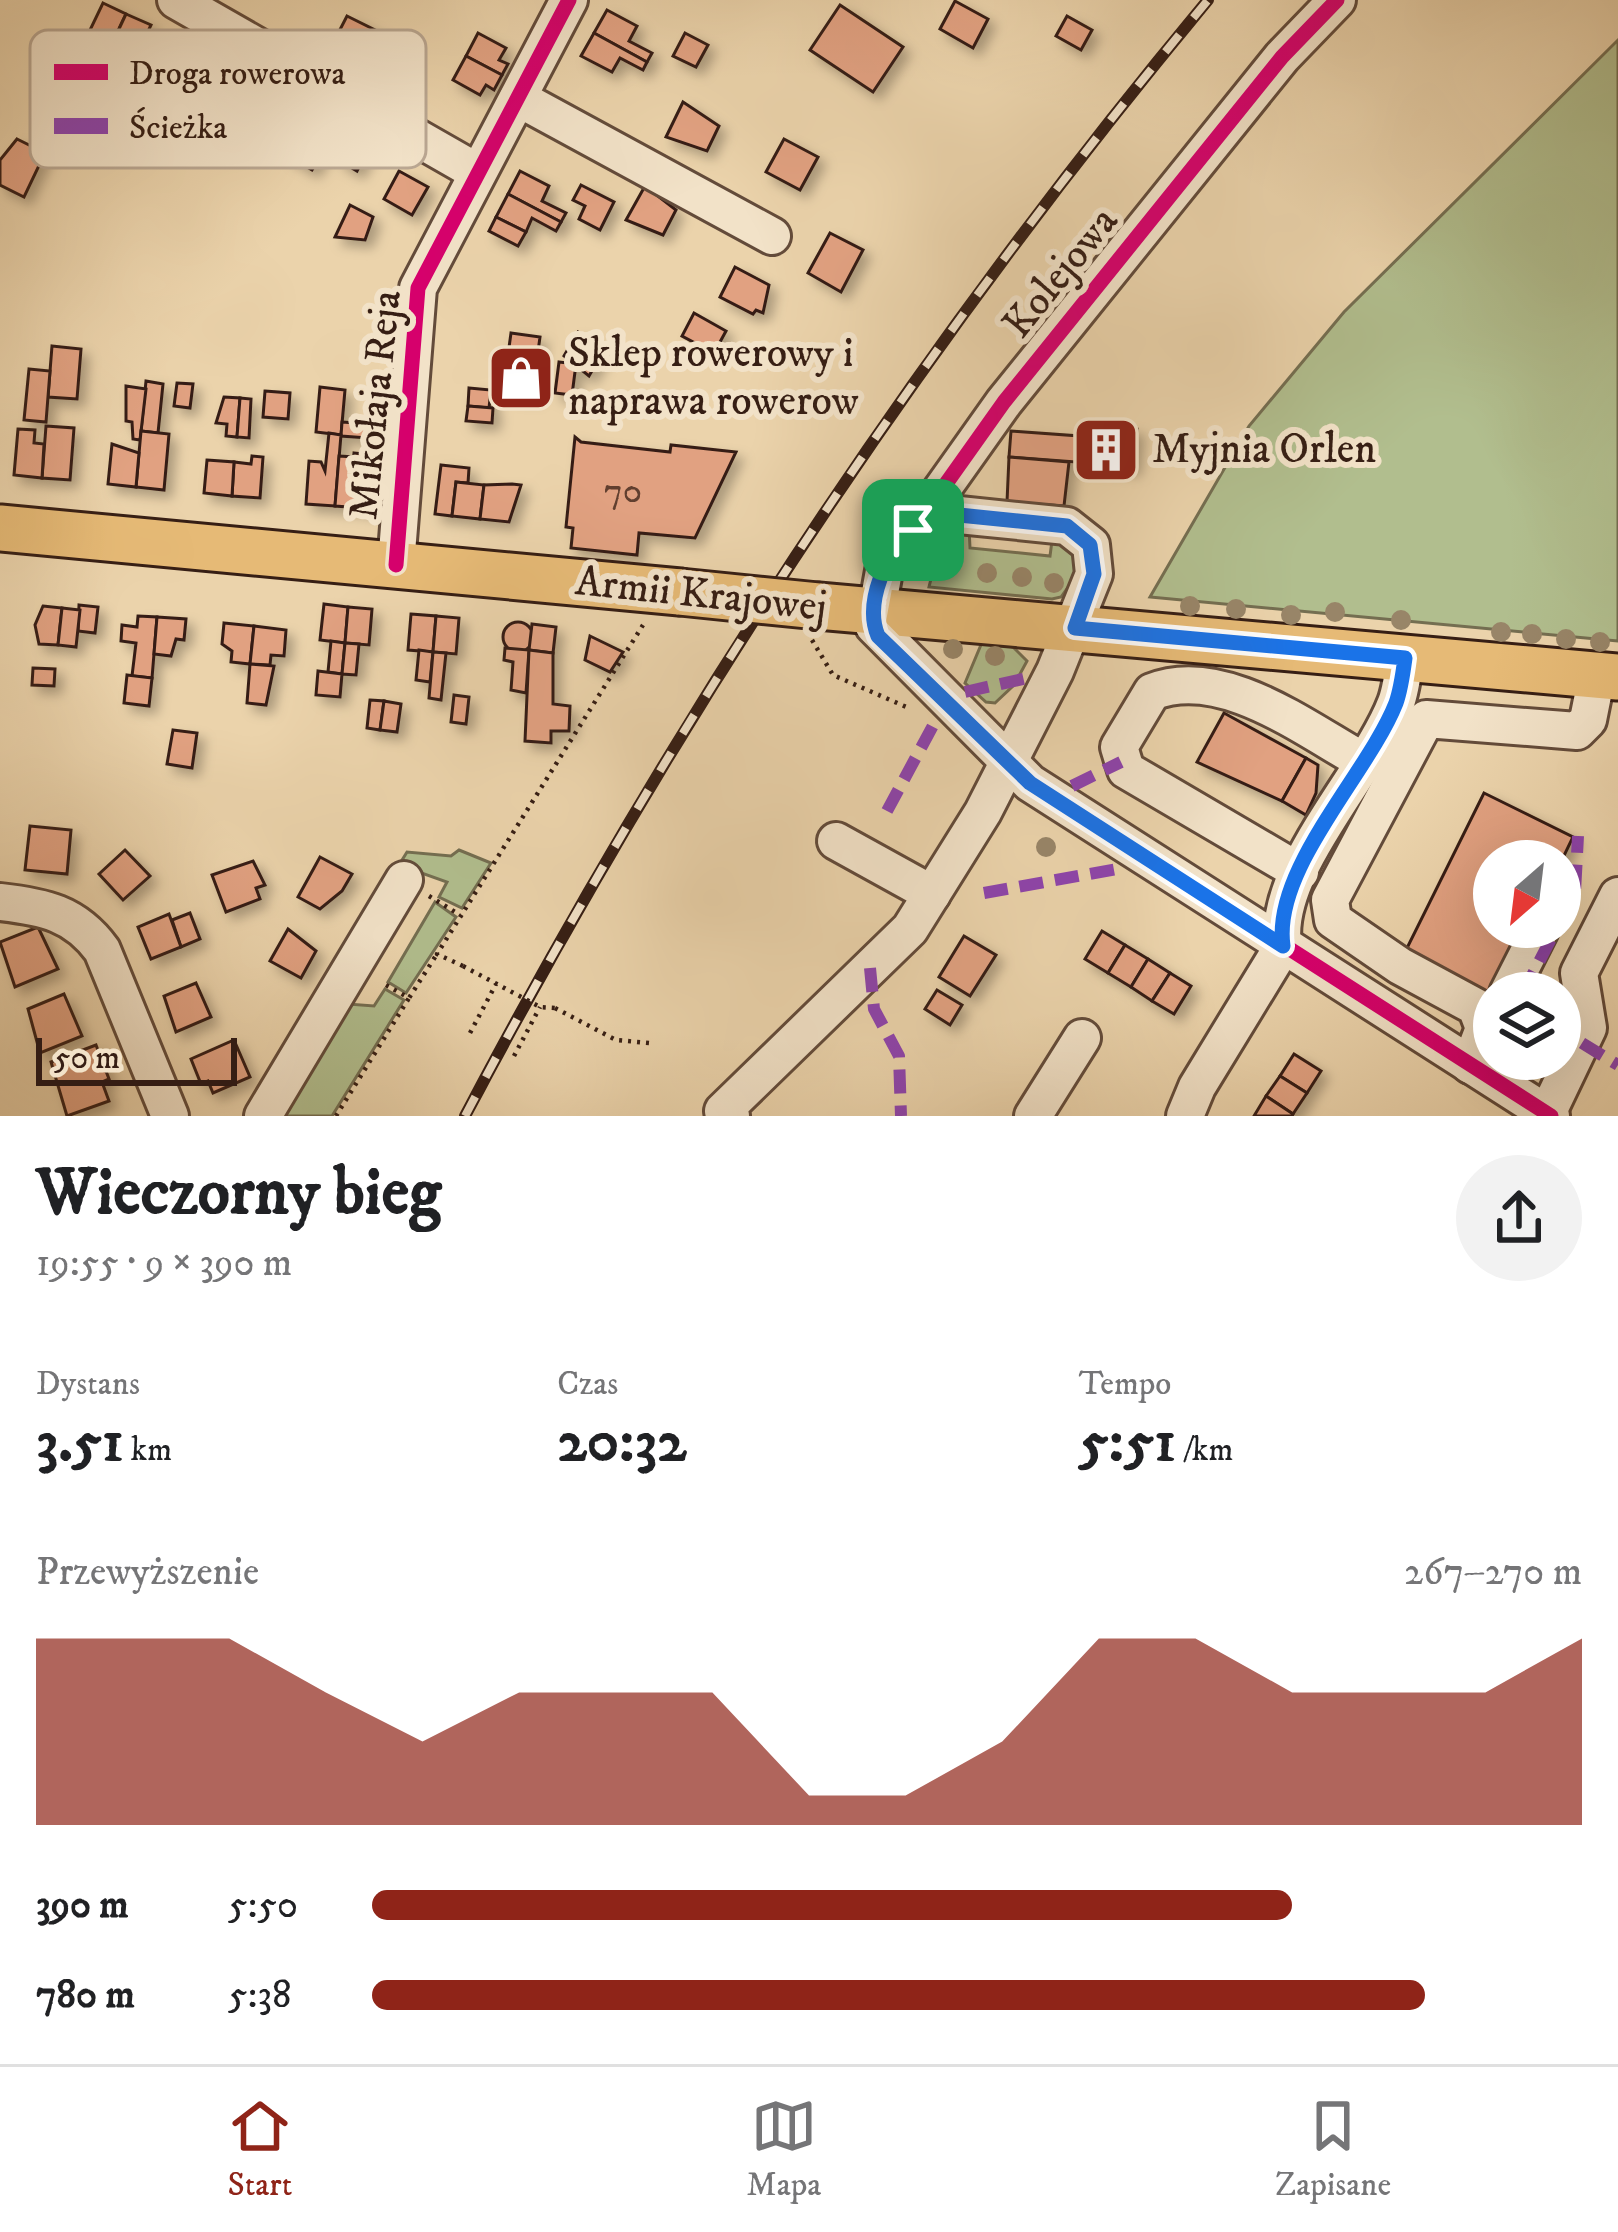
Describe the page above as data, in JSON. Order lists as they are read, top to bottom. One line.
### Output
{"streets":{"main road":["Armii Krajowej"],"street":["Kolejowa","Mikołaja Reja"]},"crossings":[["Kolejowa","Armii Krajowej"],["Mikołaja Reja","Armii Krajowej"]],"places":{"shop":["Sklep rowerowy i naprawa rowerow"],"building":["Myjnia Orlen"]},"house_numbers":["70"],"legend":["Droga rowerowa","Ścieżka"],"scale_bar":"50 m","north":"bottom left","page":{"scale":"50 m","heading":["Wieczorny bieg","19:55 · 9 × 390 m"],"stats":[["Dystans","3.51 km"],["Czas","20:32"],["Tempo","5:51 /km"]],"chart":["Przewyższenie","267–270 m"],"list":[{"name":"390 m","note":"5:50"},{"name":"780 m","note":"5:38"}],"tabs":["Start","Mapa","Zapisane"]}}
